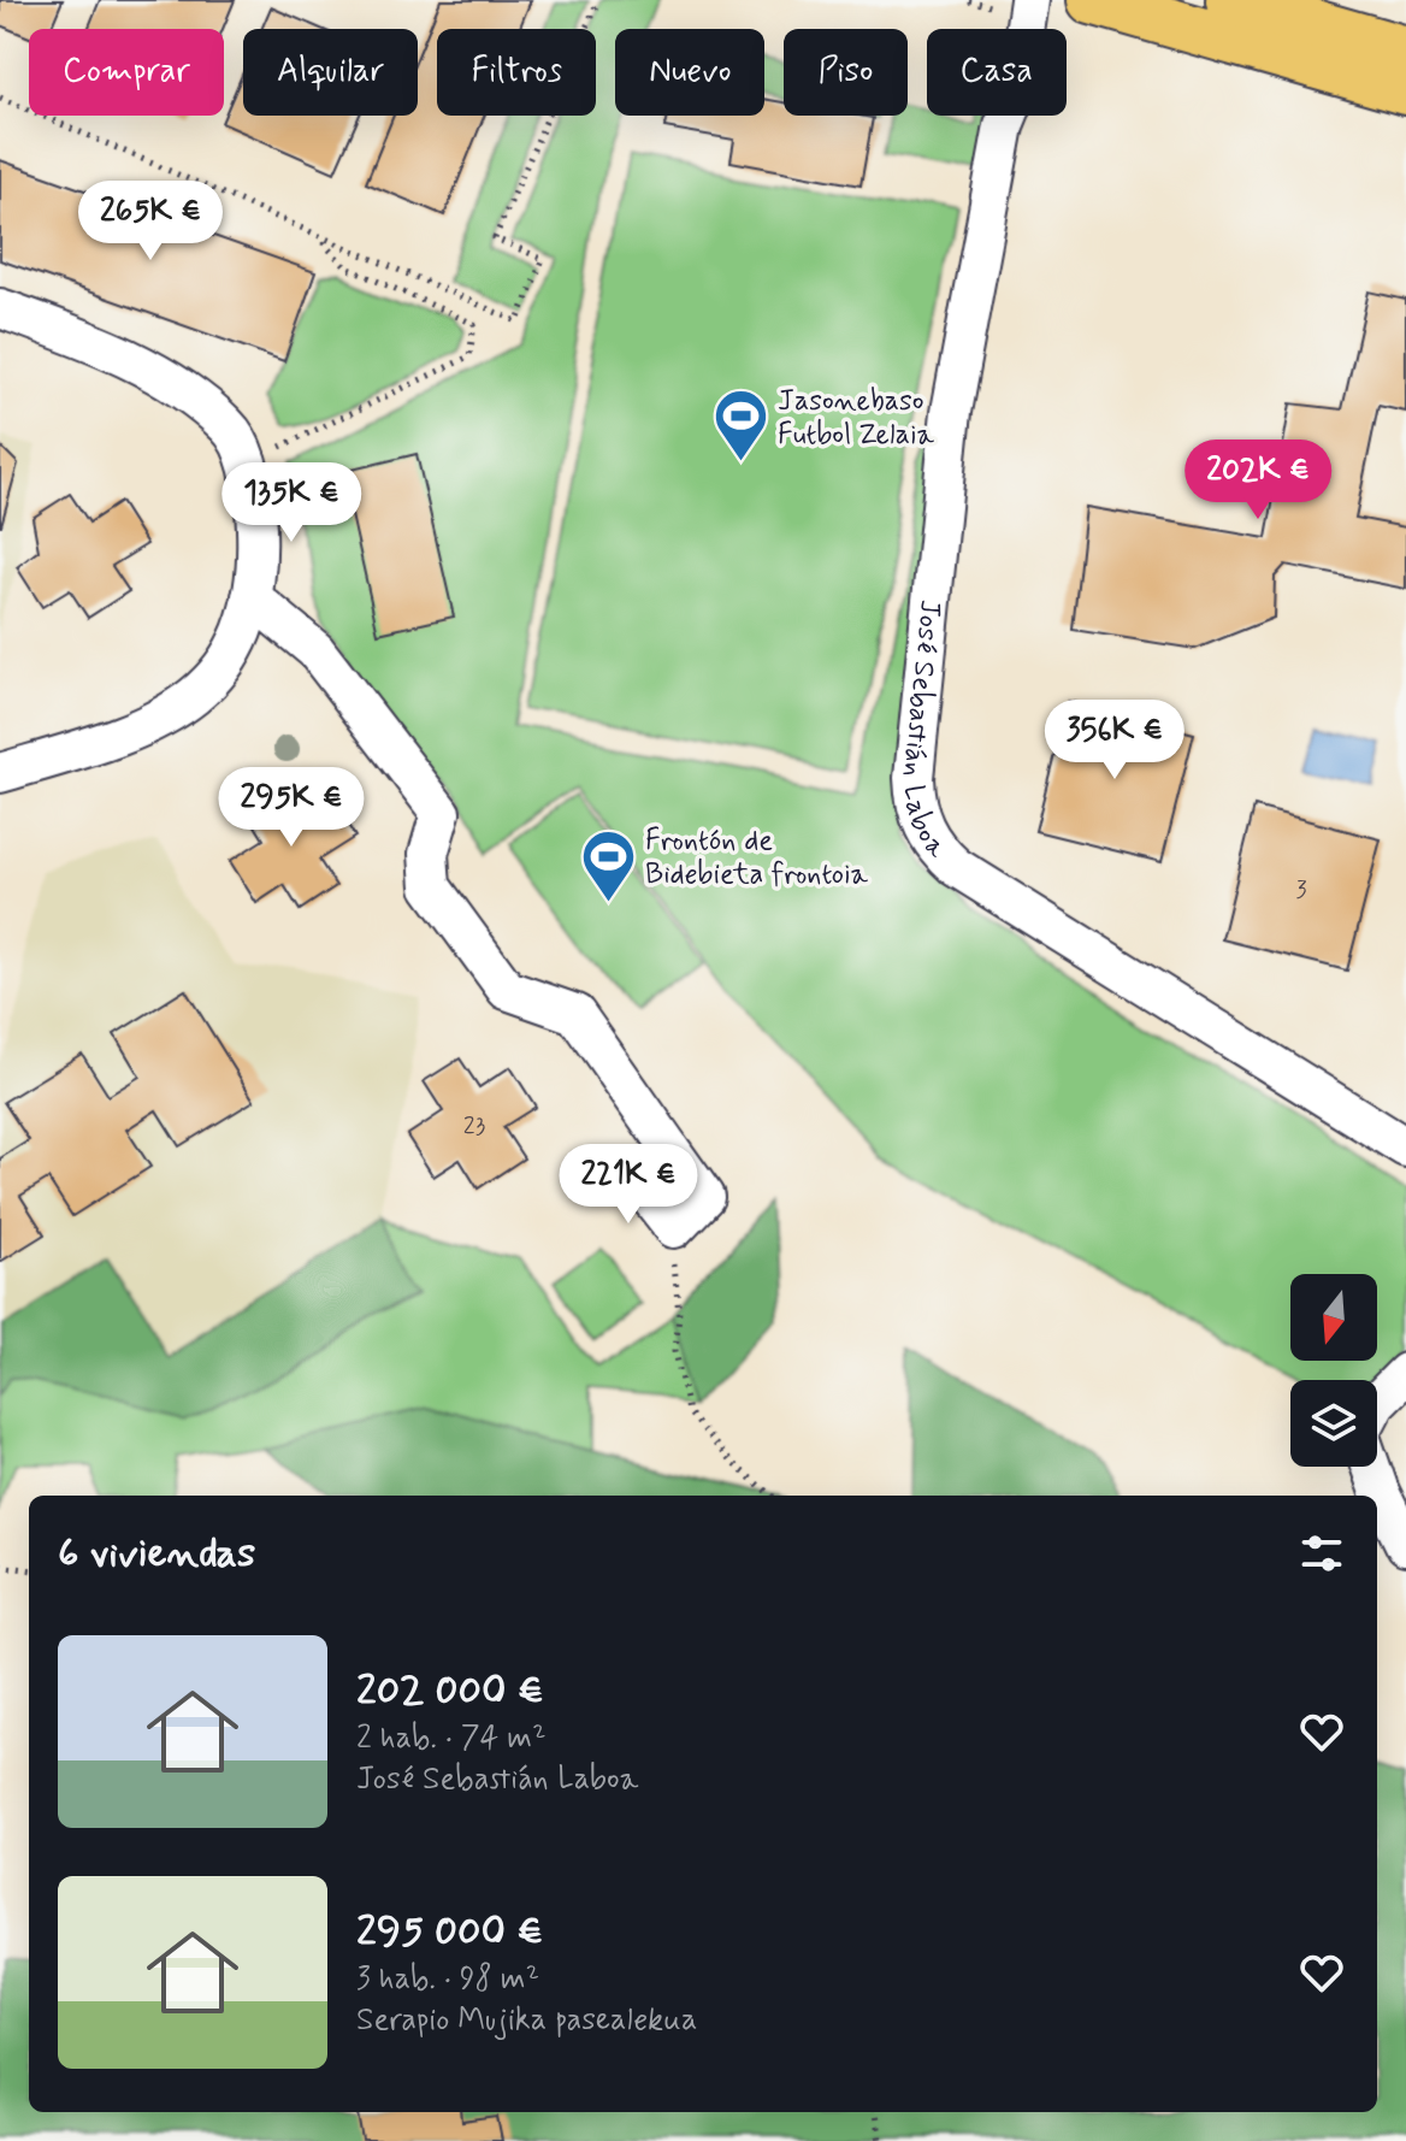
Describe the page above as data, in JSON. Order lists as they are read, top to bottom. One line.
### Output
{"streets":{"street":["José Sebastián Laboa"]},"places":{"sports":["Jasonebaso Futbol Zelaia","Frontón de Bidebieta frontoia"]},"house_numbers":["3","23"],"north":"bottom","page":{"chip":["Comprar","Alquilar","Filtros","Nuevo","Piso","Casa"],"price":["265K €","202K €","135K €","356K €","295K €","221K €"],"heading":"6 viviendas","list":[{"name":"202 000 €","note":"2 hab. · 74 m² · José Sebastián Laboa"},{"name":"295 000 €","note":"3 hab. · 98 m² · Serapio Mujika pasealekua"}]}}
